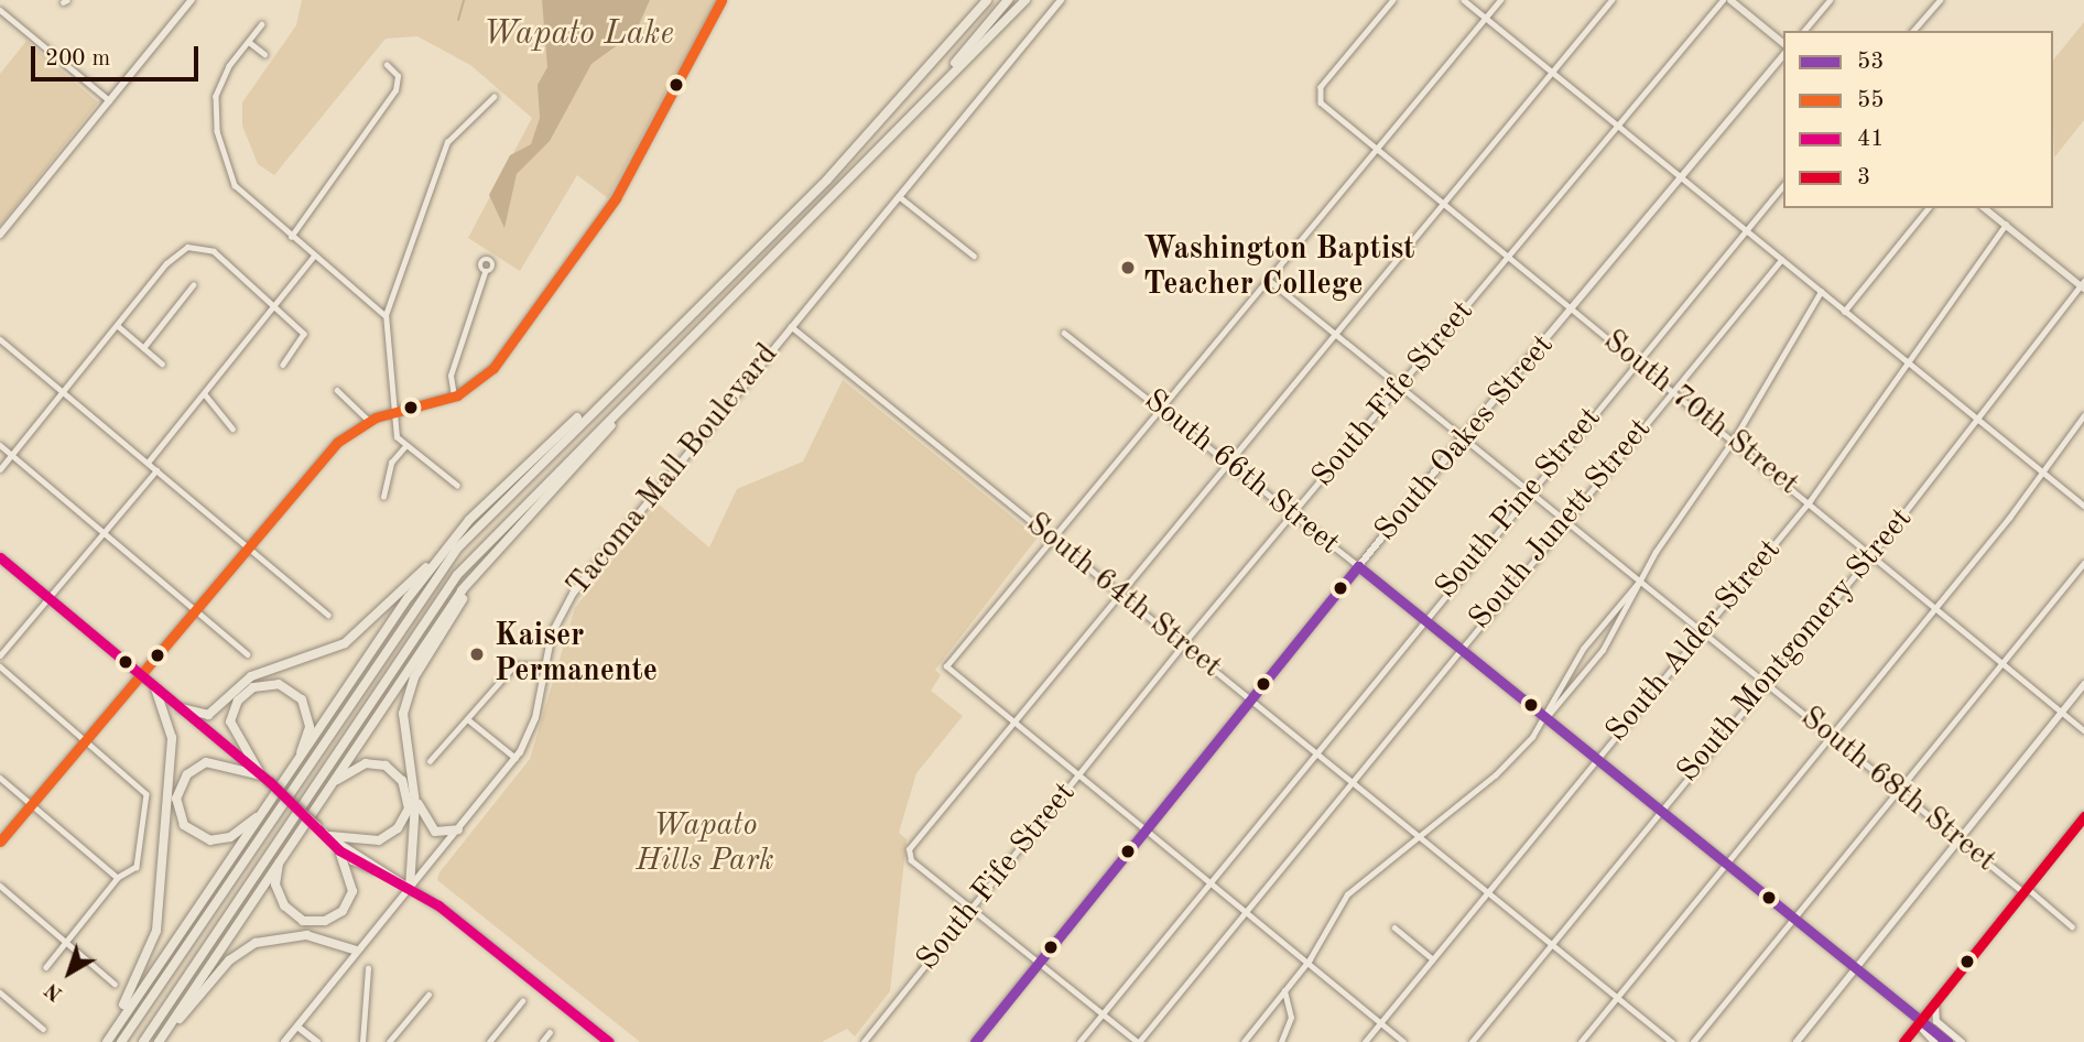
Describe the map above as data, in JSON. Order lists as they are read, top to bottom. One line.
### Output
{"streets":{"street":["South Fife Street","South 70th Street","South Oakes Street","Tacoma Mall Boulevard","South 66th Street","South Pine Street","South Junett Street","South 64th Street","South Alder Street","South Montgomery Street","South 68th Street"]},"crossings":[["South Fife Street","South 70th Street"],["South Fife Street","South 66th Street"],["South Fife Street","South 64th Street"],["South Fife Street","South 68th Street"],["South 70th Street","South Oakes Street"],["South 70th Street","South Pine Street"],["South 70th Street","South Junett Street"],["South 70th Street","South Alder Street"],["South 70th Street","South Montgomery Street"],["South Oakes Street","South 66th Street"],["South Oakes Street","South 64th Street"],["South Oakes Street","South 68th Street"],["Tacoma Mall Boulevard","South 64th Street"],["South 66th Street","South Pine Street"],["South 66th Street","South Junett Street"],["South 66th Street","South Alder Street"],["South 66th Street","South Montgomery Street"],["South Pine Street","South 64th Street"],["South Pine Street","South 68th Street"],["South Junett Street","South 64th Street"],["South Junett Street","South 68th Street"],["South 64th Street","South Alder Street"],["South 64th Street","South Montgomery Street"],["South Alder Street","South 68th Street"],["South Montgomery Street","South 68th Street"]],"water":["Wapato Lake"],"parks":["Wapato Hills Park"],"places":["Washington Baptist Teacher College","Kaiser Permanente"],"lines":["transit line 55","transit line 41","transit line 53","transit line 3"],"legend":["53","55","41","3"],"scale_bar":"200 m","north":"bottom left"}
